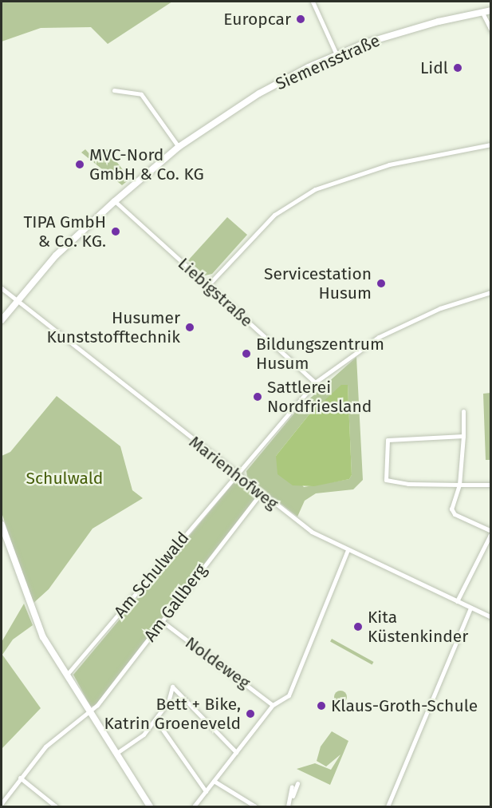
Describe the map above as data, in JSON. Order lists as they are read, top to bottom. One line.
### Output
{"streets":{"street":["Siemensstraße","Liebigstraße","Marienhofweg","Am Schulwald","Am Gallberg","Noldeweg"]},"crossings":[["Siemensstraße","Liebigstraße"],["Siemensstraße","Marienhofweg"],["Liebigstraße","Am Schulwald"],["Marienhofweg","Am Schulwald"],["Marienhofweg","Am Gallberg"],["Am Gallberg","Noldeweg"]],"parks":["Schulwald"],"places":["Europcar","Lidl","MVC-Nord GmbH & Co. KG","TIPA GmbH & Co. KG.","Servicestation Husum","Husumer Kunststofftechnik","Bildungszentrum Husum","Sattlerei Nordfriesland","Kita Küstenkinder","Klaus-Groth-Schule","Bett + Bike, Katrin Groeneveld"]}
